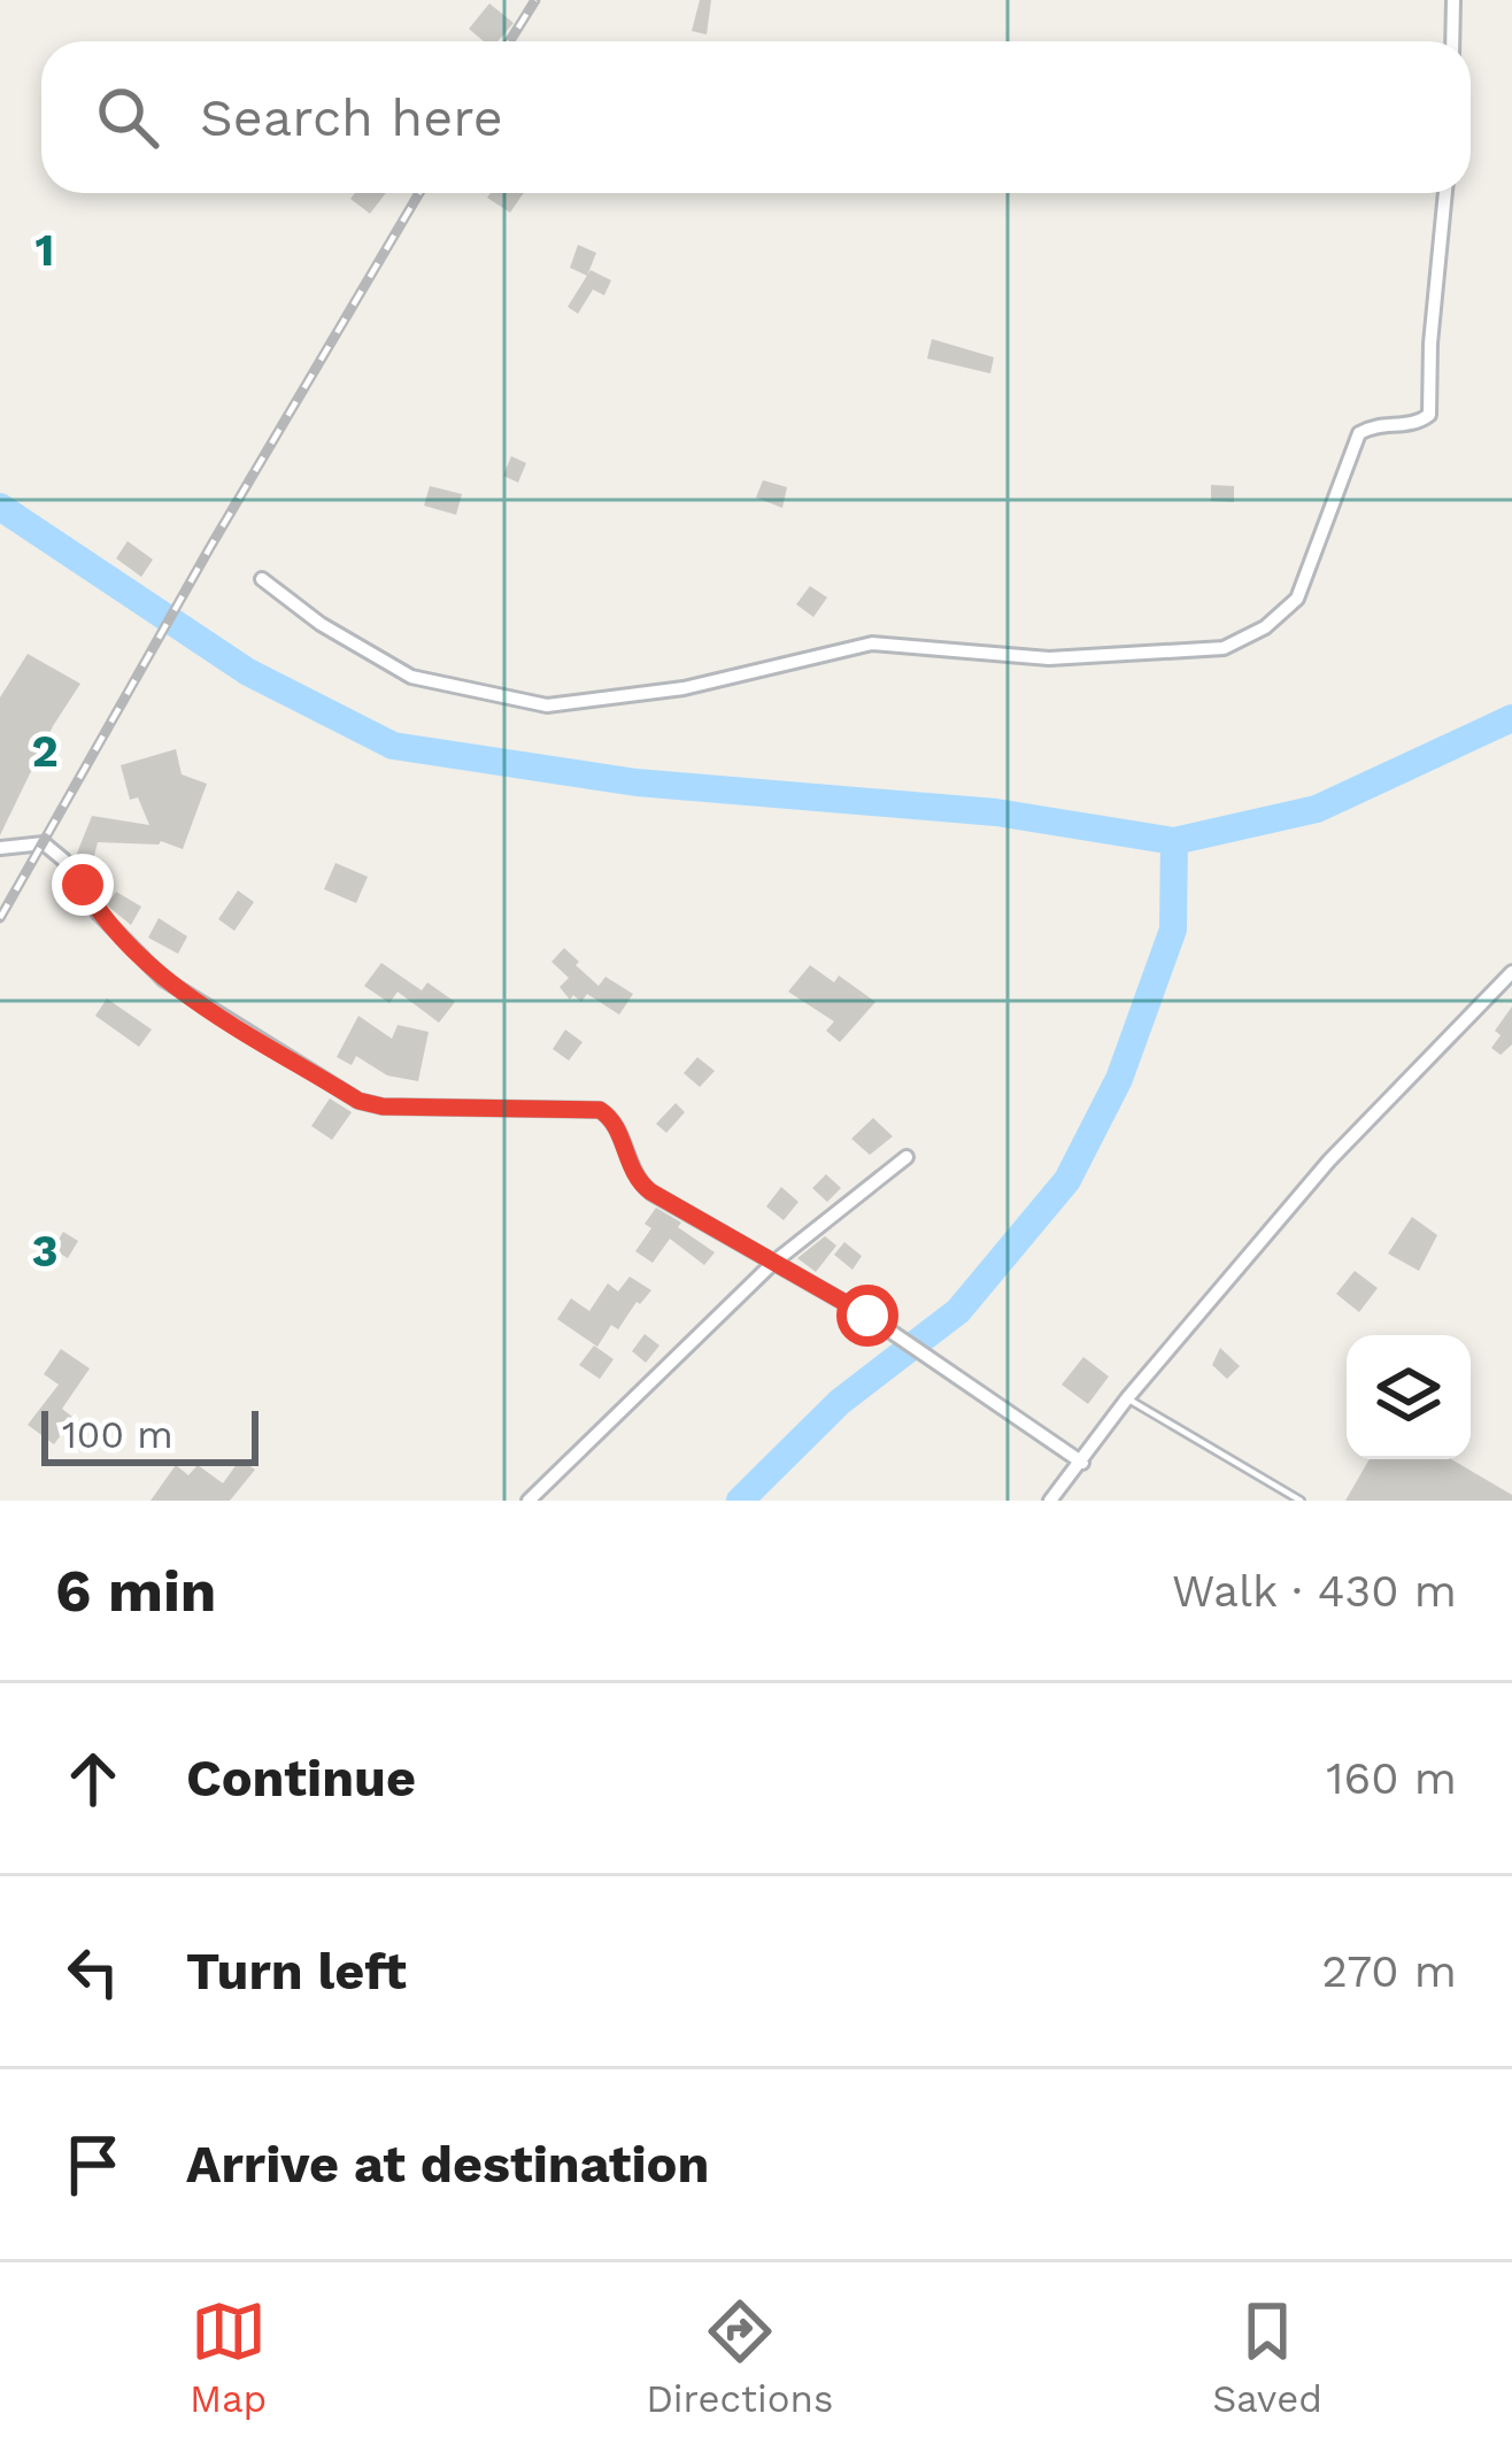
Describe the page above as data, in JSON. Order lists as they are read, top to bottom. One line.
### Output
{"scale_bar":"100 m","page":{"search":"Search here","scale":"100 m","heading":["6 min","Walk · 430 m"],"list":[["Continue","160 m"],["Turn left","270 m"],"Arrive at destination"],"nav":["Map","Directions","Saved"]},"grid":{"rows":["1","2","3"]}}
